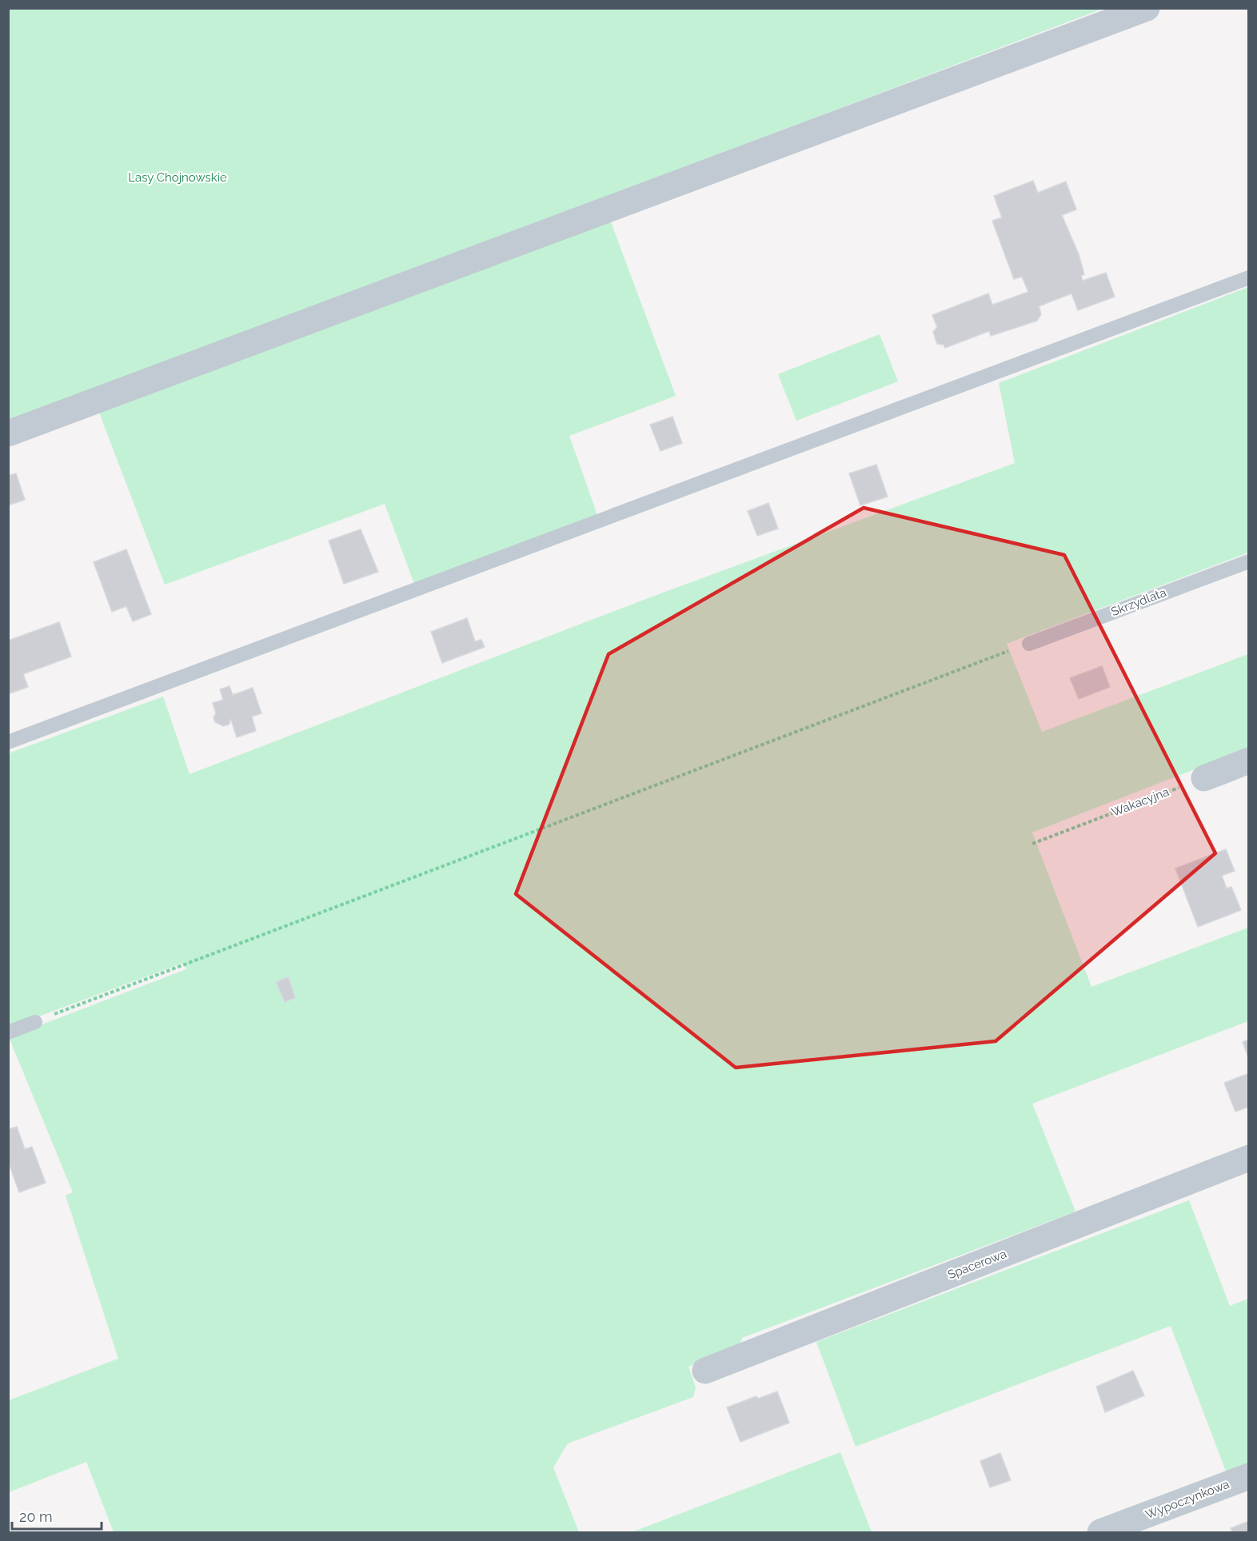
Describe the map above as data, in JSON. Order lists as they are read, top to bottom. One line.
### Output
{"streets":{"street":["Spacerowa","Wypoczynkowa"],"lane":["Skrzydlata"],"path":["Wakacyjna"]},"parks":["Lasy Chojnowskie"],"scale_bar":"20 m"}
